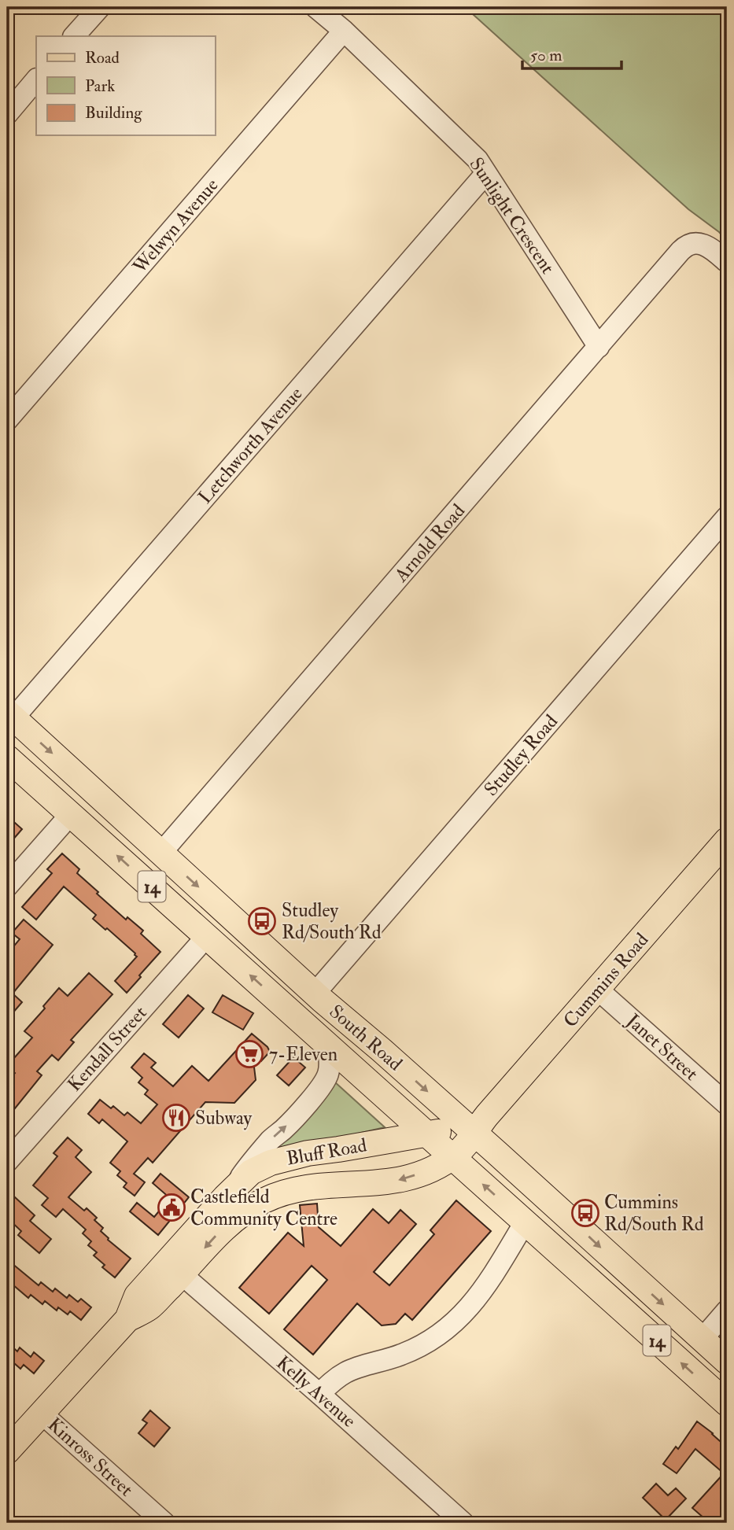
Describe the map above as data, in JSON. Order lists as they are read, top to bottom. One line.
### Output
{"streets":{"main road":["14","Cummins Road","South Road","Bluff Road"],"street":["Sunlight Crescent","Welwyn Avenue","Letchworth Avenue","Arnold Road","Studley Road","Janet Street","Kendall Street","Kelly Avenue","Kinross Street"]},"crossings":[["Sunlight Crescent","Welwyn Avenue"],["Sunlight Crescent","Letchworth Avenue"],["Sunlight Crescent","Arnold Road"],["Letchworth Avenue","South Road"],["Arnold Road","South Road"],["Studley Road","South Road"],["Cummins Road","South Road"],["Cummins Road","Janet Street"],["Cummins Road","Bluff Road"],["South Road","Kendall Street"],["South Road","Bluff Road"],["Bluff Road","Kelly Avenue"],["Bluff Road","Kinross Street"]],"places":{"bus stop":["Studley Rd/South Rd","Cummins Rd/South Rd"],"supermarket":["7-Eleven"],"restaurant":["Subway"],"public building":["Castlefield Community Centre"]},"legend":["Road","Park","Building"],"scale_bar":"50 m"}
